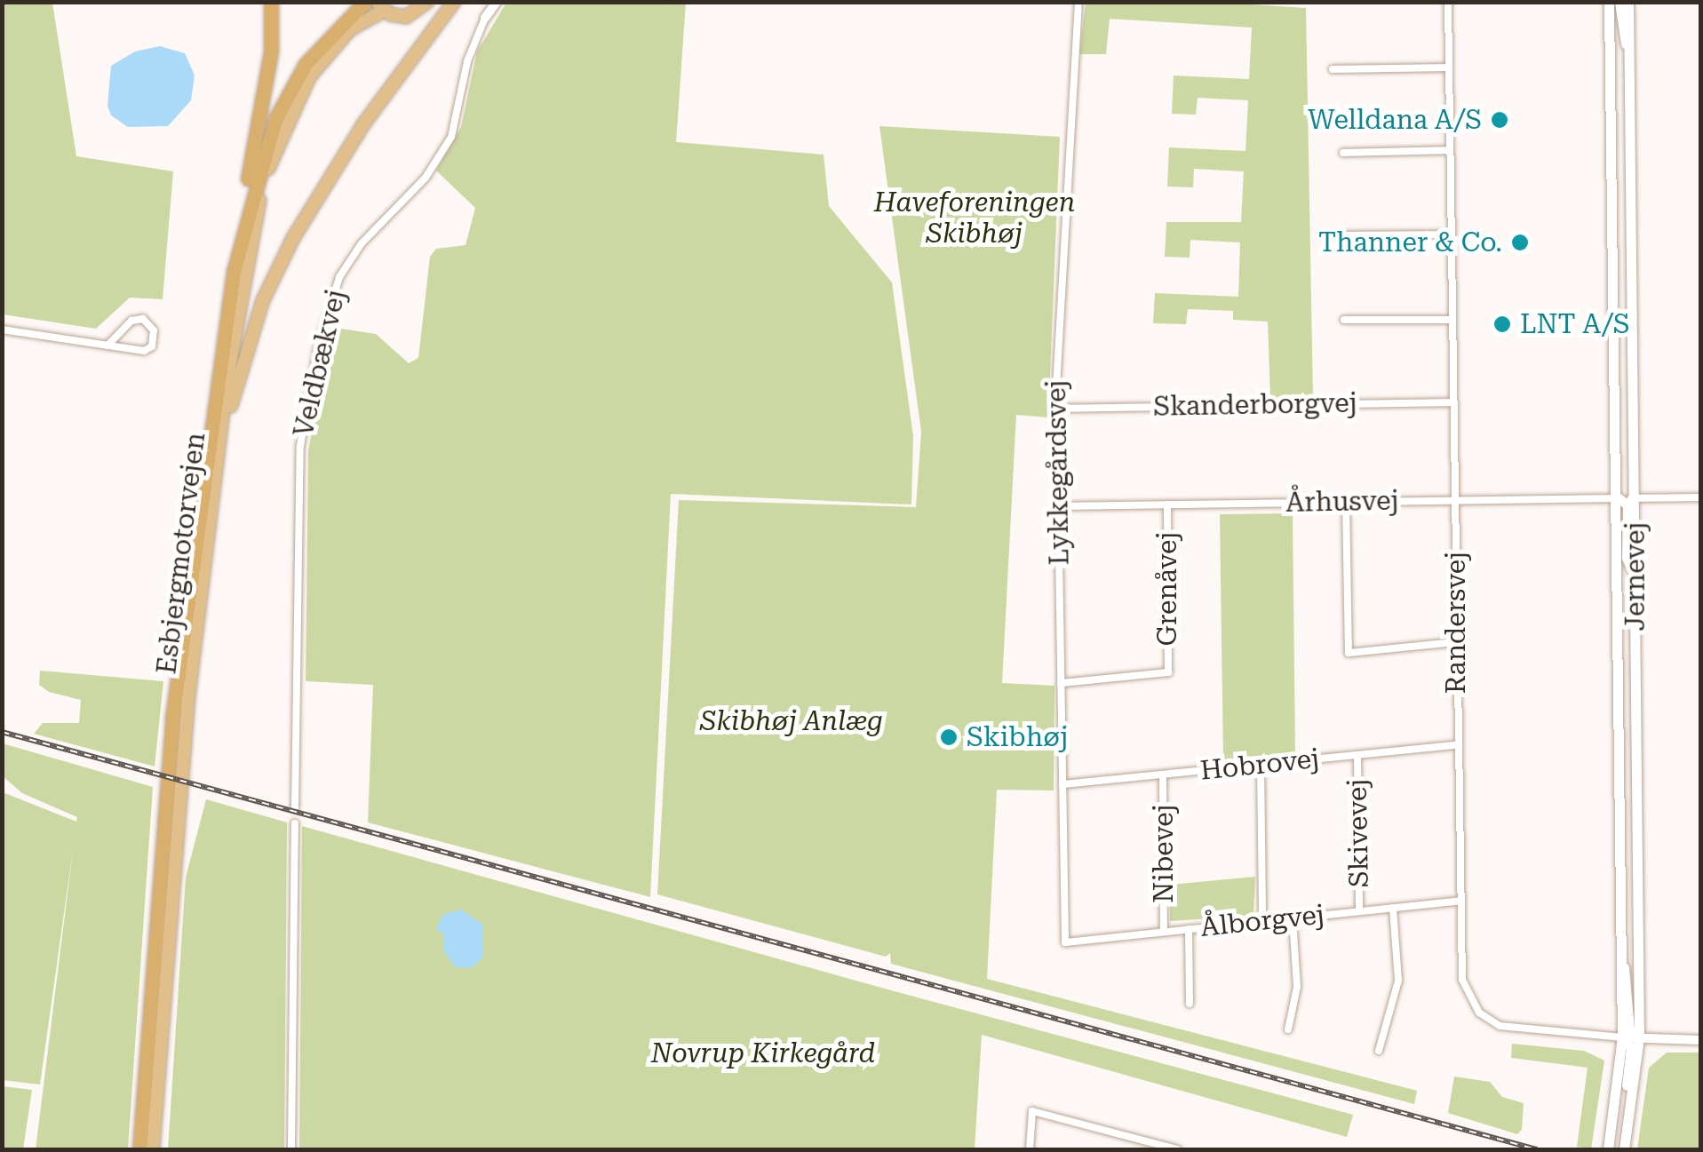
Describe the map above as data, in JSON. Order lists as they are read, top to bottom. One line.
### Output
{"streets":{"highway":["Esbjergmotorvejen"],"main road":["Jernevej"],"street":["Veldbækvej","Skanderborgvej","Lykkegårdsvej","Århusvej","Grenåvej","Randersvej","Hobrovej","Skivevej","Nibevej","Ålborgvej"]},"crossings":[["Skanderborgvej","Lykkegårdsvej"],["Skanderborgvej","Randersvej"],["Lykkegårdsvej","Århusvej"],["Lykkegårdsvej","Grenåvej"],["Lykkegårdsvej","Hobrovej"],["Lykkegårdsvej","Ålborgvej"],["Århusvej","Jernevej"],["Århusvej","Grenåvej"],["Århusvej","Randersvej"],["Jernevej","Randersvej"],["Randersvej","Hobrovej"],["Randersvej","Ålborgvej"],["Hobrovej","Skivevej"],["Hobrovej","Nibevej"],["Skivevej","Ålborgvej"],["Nibevej","Ålborgvej"]],"parks":["Haveforeningen Skibhøj","Skibhøj Anlæg","Novrup Kirkegård"],"places":["Welldana A/S","Thanner & Co.","LNT A/S","Skibhøj"]}
